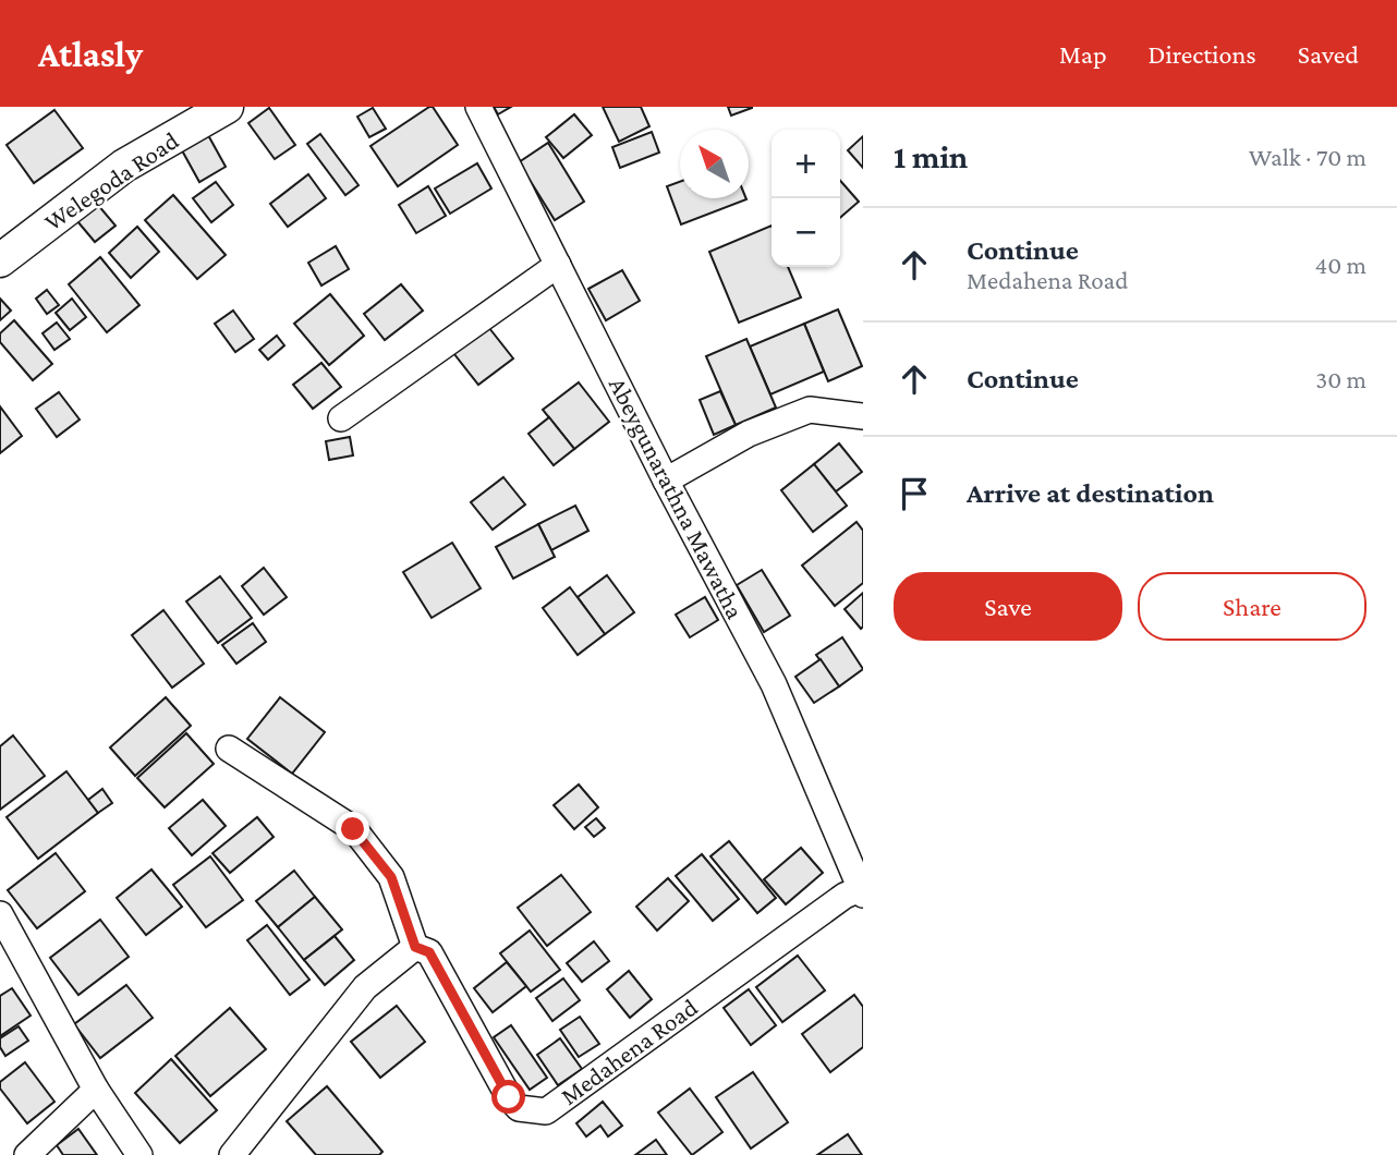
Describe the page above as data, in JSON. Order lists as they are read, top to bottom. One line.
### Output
{"streets":{"street":["Welegoda Road","Abeygunarathna Mawatha","Medahena Road"]},"crossings":[["Abeygunarathna Mawatha","Medahena Road"]],"north":"top left","page":{"header":"Atlasly","nav":["Map","Directions","Saved"],"heading":["1 min","Walk · 70 m"],"map_buttons":["+","−"],"list":[["Continue","Medahena Road","40 m"],["Continue","30 m"],"Arrive at destination"],"buttons":["Save","Share"]}}
